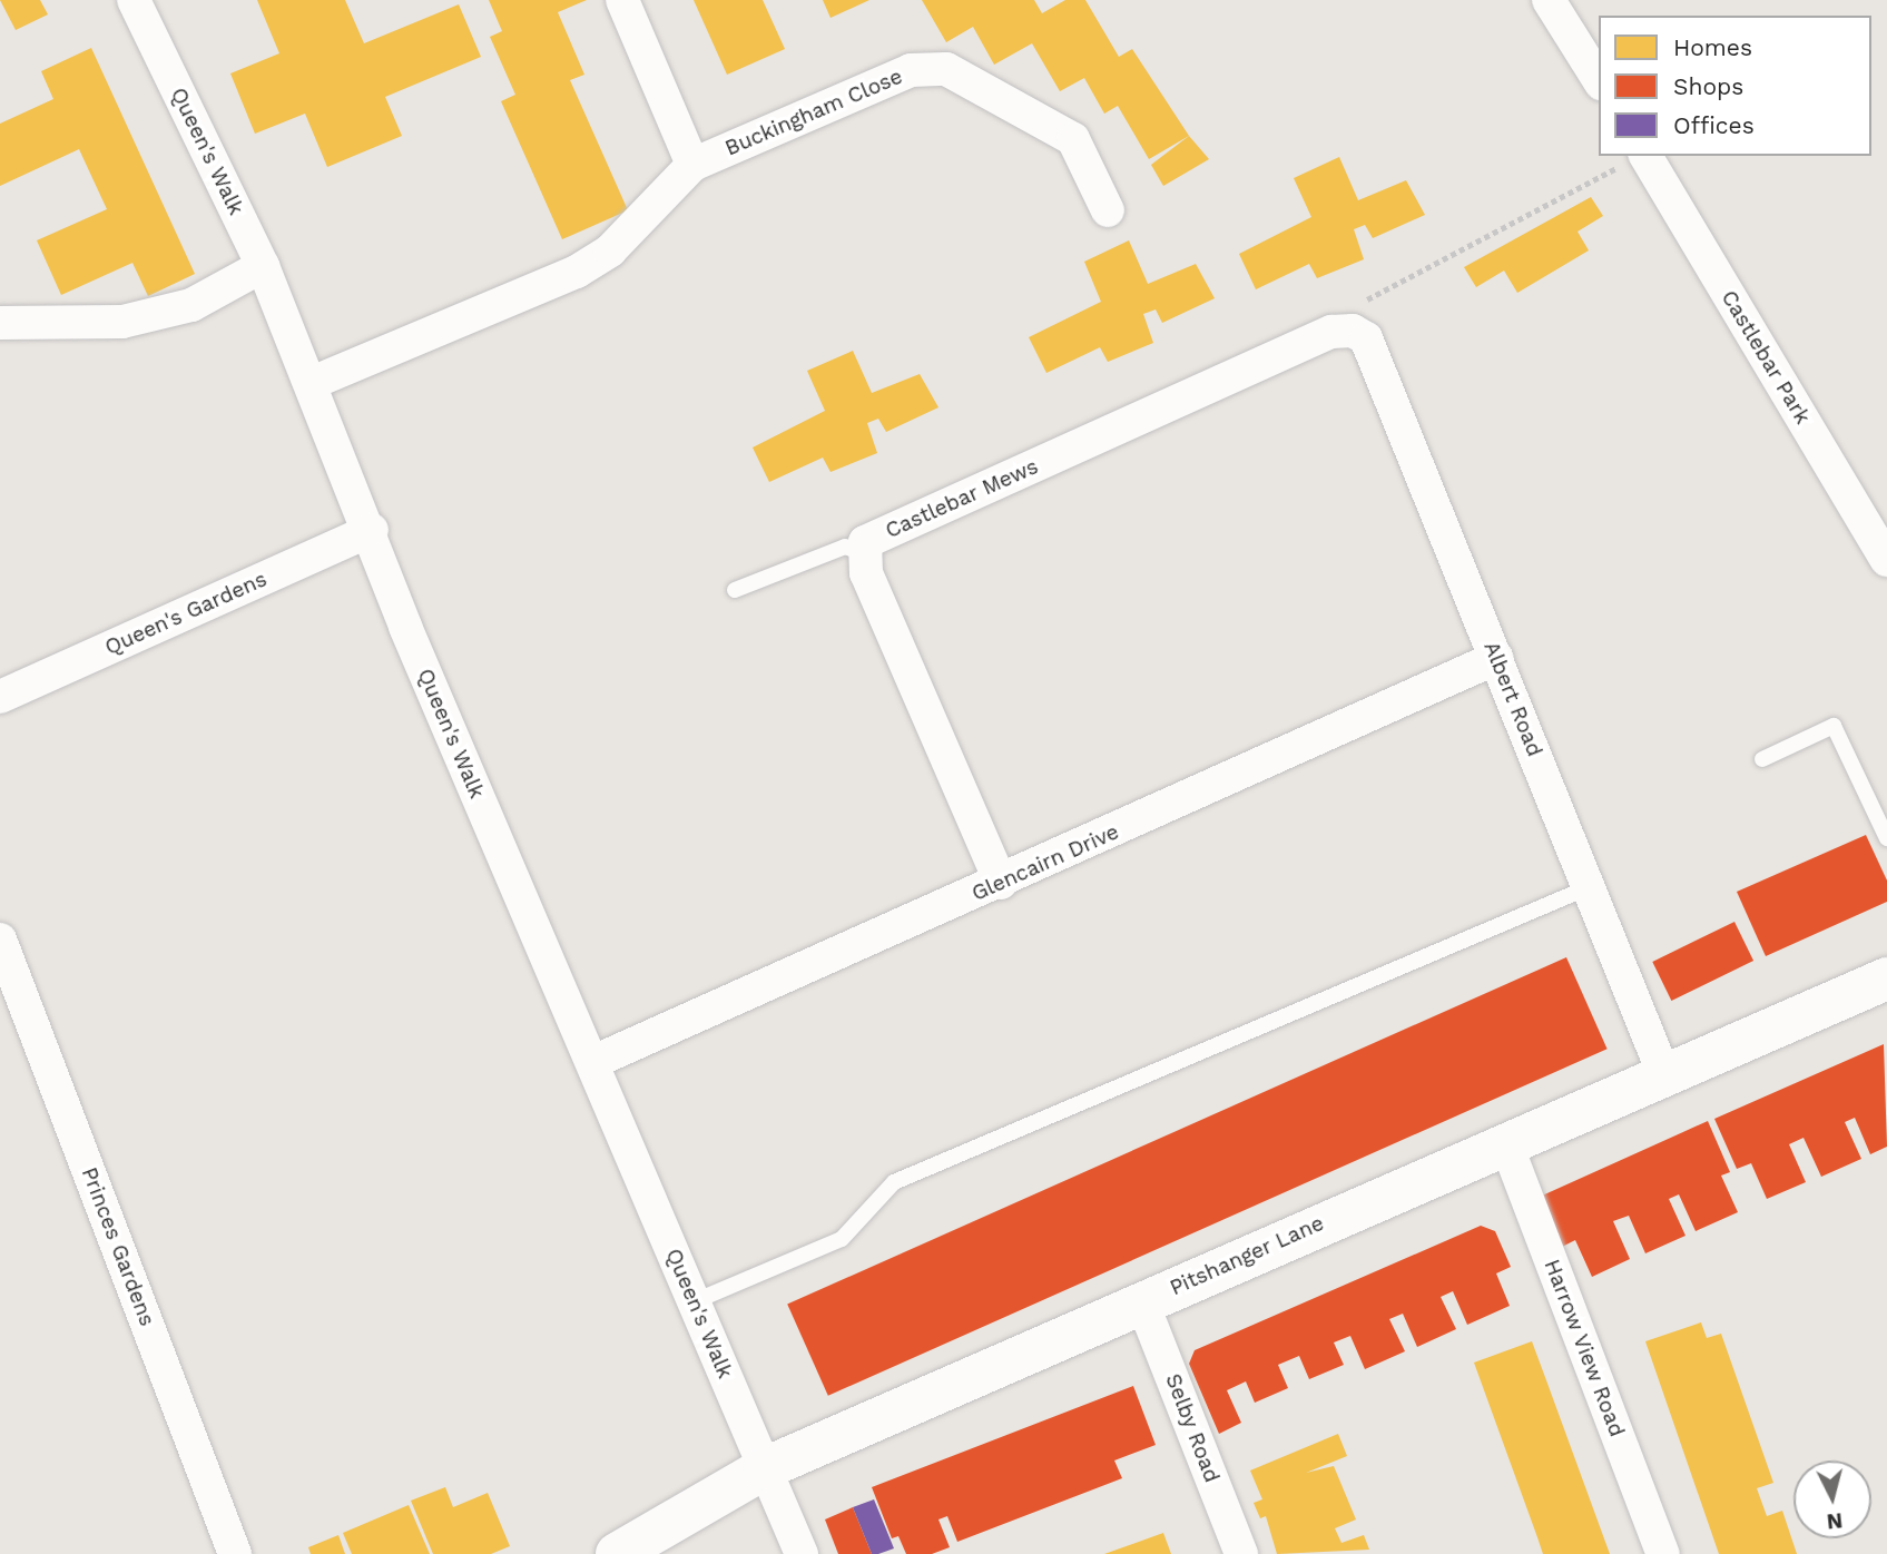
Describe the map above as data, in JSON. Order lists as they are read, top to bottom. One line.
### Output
{"streets":{"street":["Buckingham Close","Queen's Walk","Castlebar Park","Castlebar Mews","Queen's Gardens","Albert Road","Glencairn Drive","Princes Gardens","Pitshanger Lane","Harrow View Road","Selby Road"]},"crossings":[["Buckingham Close","Queen's Walk"],["Queen's Walk","Queen's Gardens"],["Queen's Walk","Glencairn Drive"],["Queen's Walk","Pitshanger Lane"],["Castlebar Mews","Albert Road"],["Castlebar Mews","Glencairn Drive"],["Albert Road","Glencairn Drive"],["Albert Road","Pitshanger Lane"],["Pitshanger Lane","Harrow View Road"],["Pitshanger Lane","Selby Road"]],"legend":["Homes","Shops","Offices"],"north":"bottom"}
